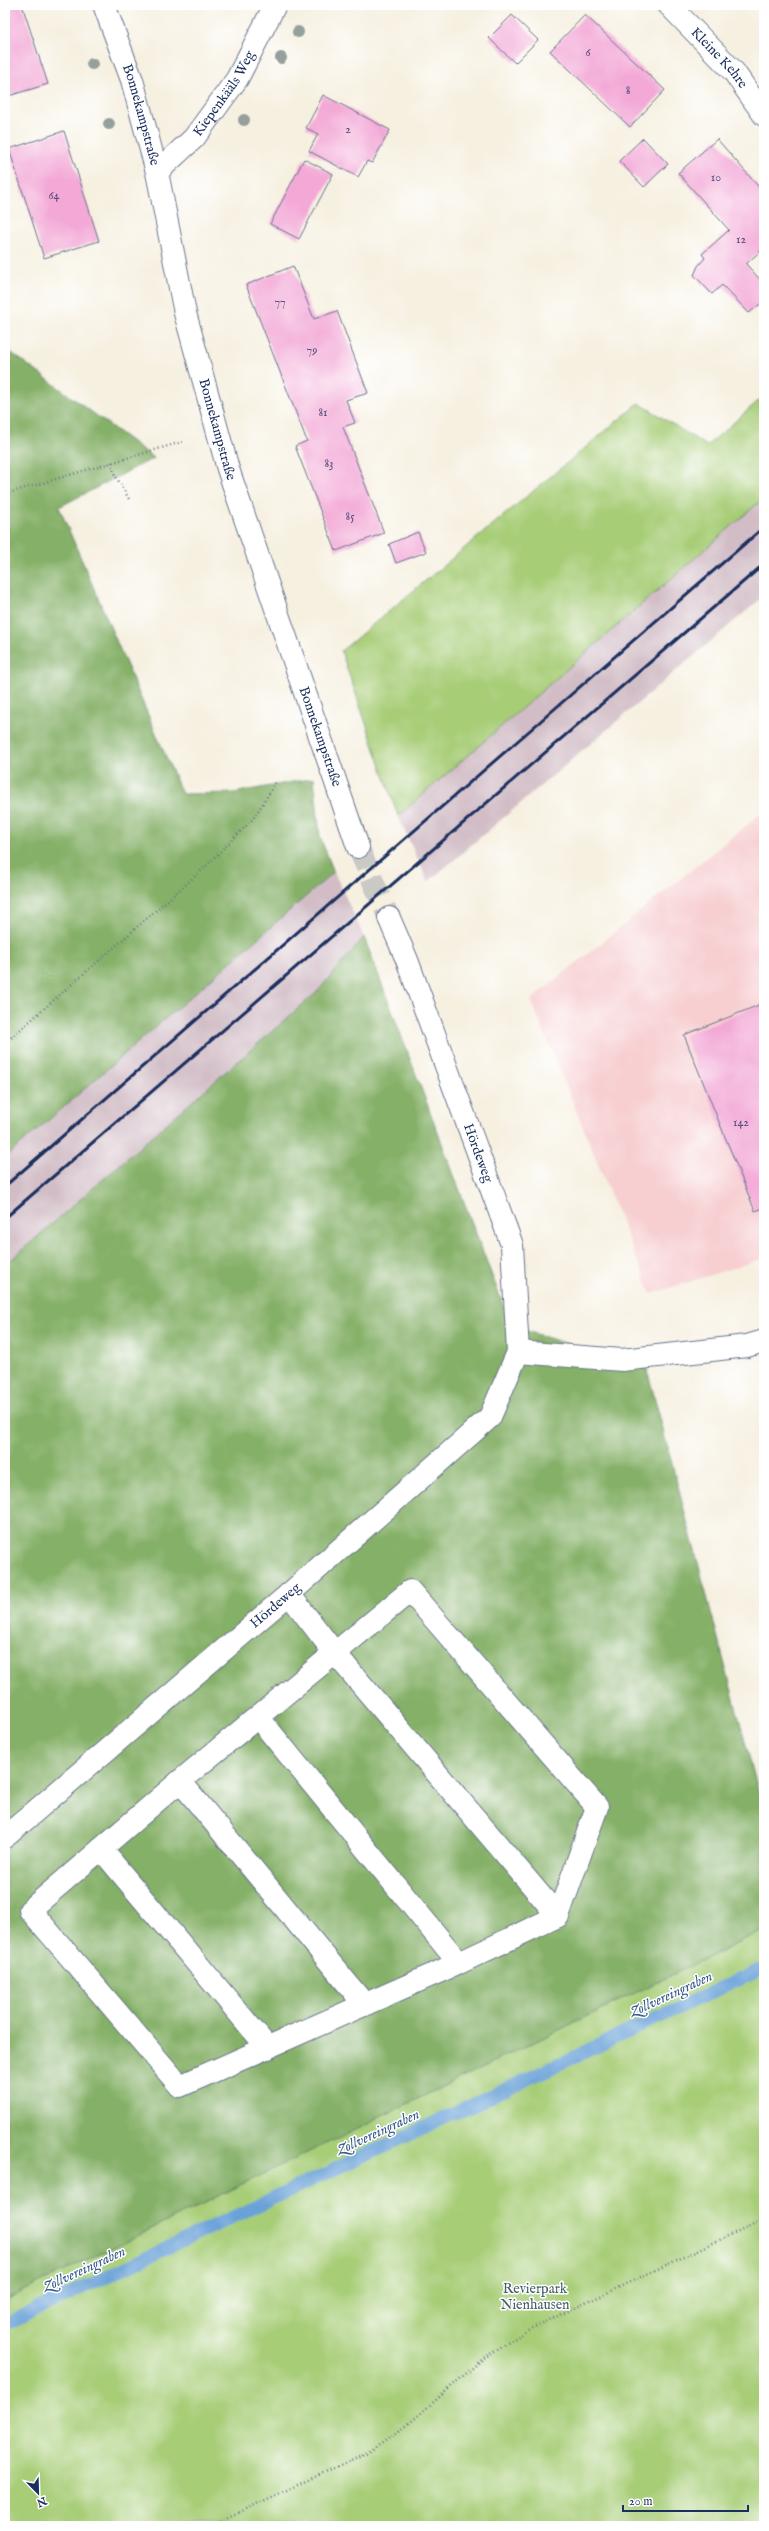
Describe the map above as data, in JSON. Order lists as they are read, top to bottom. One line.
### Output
{"streets":{"street":["Kleine Kehre","Kiepenkääls Weg","Bonnekampstraße","Hördeweg"]},"crossings":[["Kiepenkääls Weg","Bonnekampstraße"]],"water":["Zollvereingraben"],"parks":["Revierpark Nienhausen"],"house_numbers":["6","8","2","10","64","12","77","79","81","83","85","142"],"scale_bar":"20 m","north":"bottom right"}
